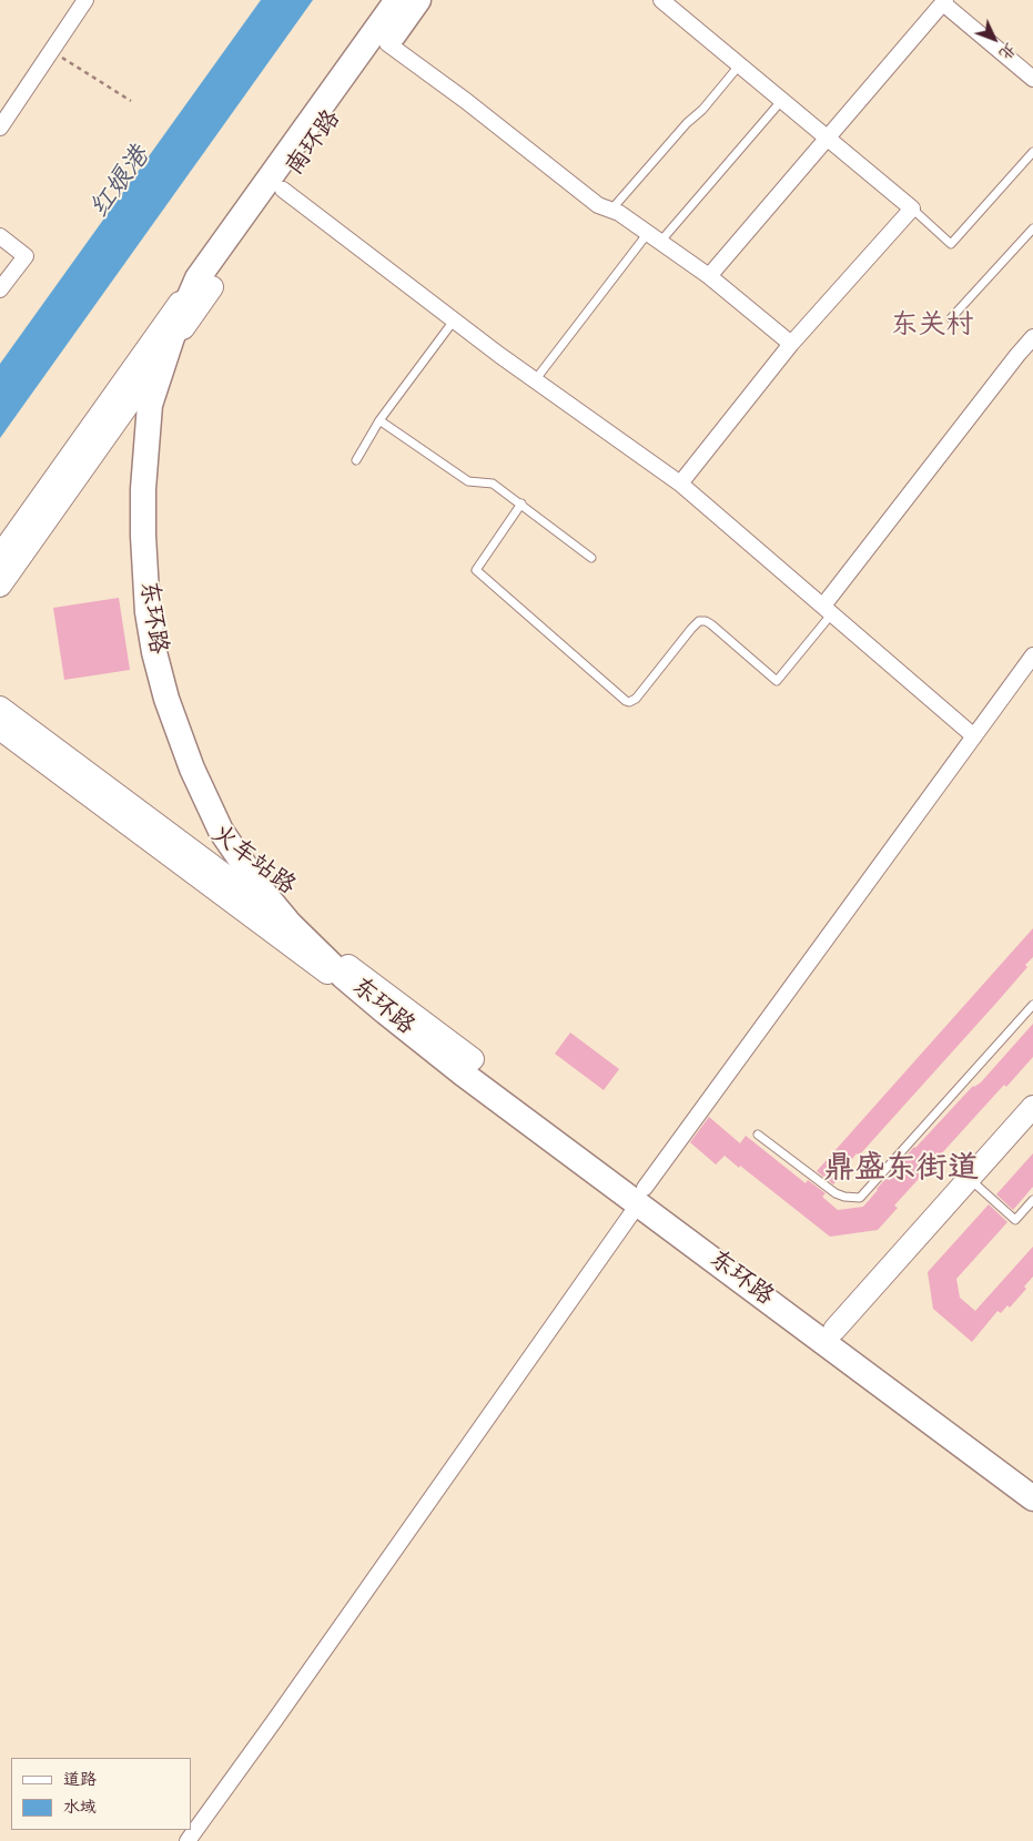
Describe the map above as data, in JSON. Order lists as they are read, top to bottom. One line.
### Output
{"streets":{"main road":["南环路","东环路","火车站路"]},"crossings":[["南环路","东环路"],["东环路","火车站路"]],"districts":["东关村","鼎盛东街道"],"water":["红娘港"],"legend":["道路","水域"],"north":"bottom right"}
